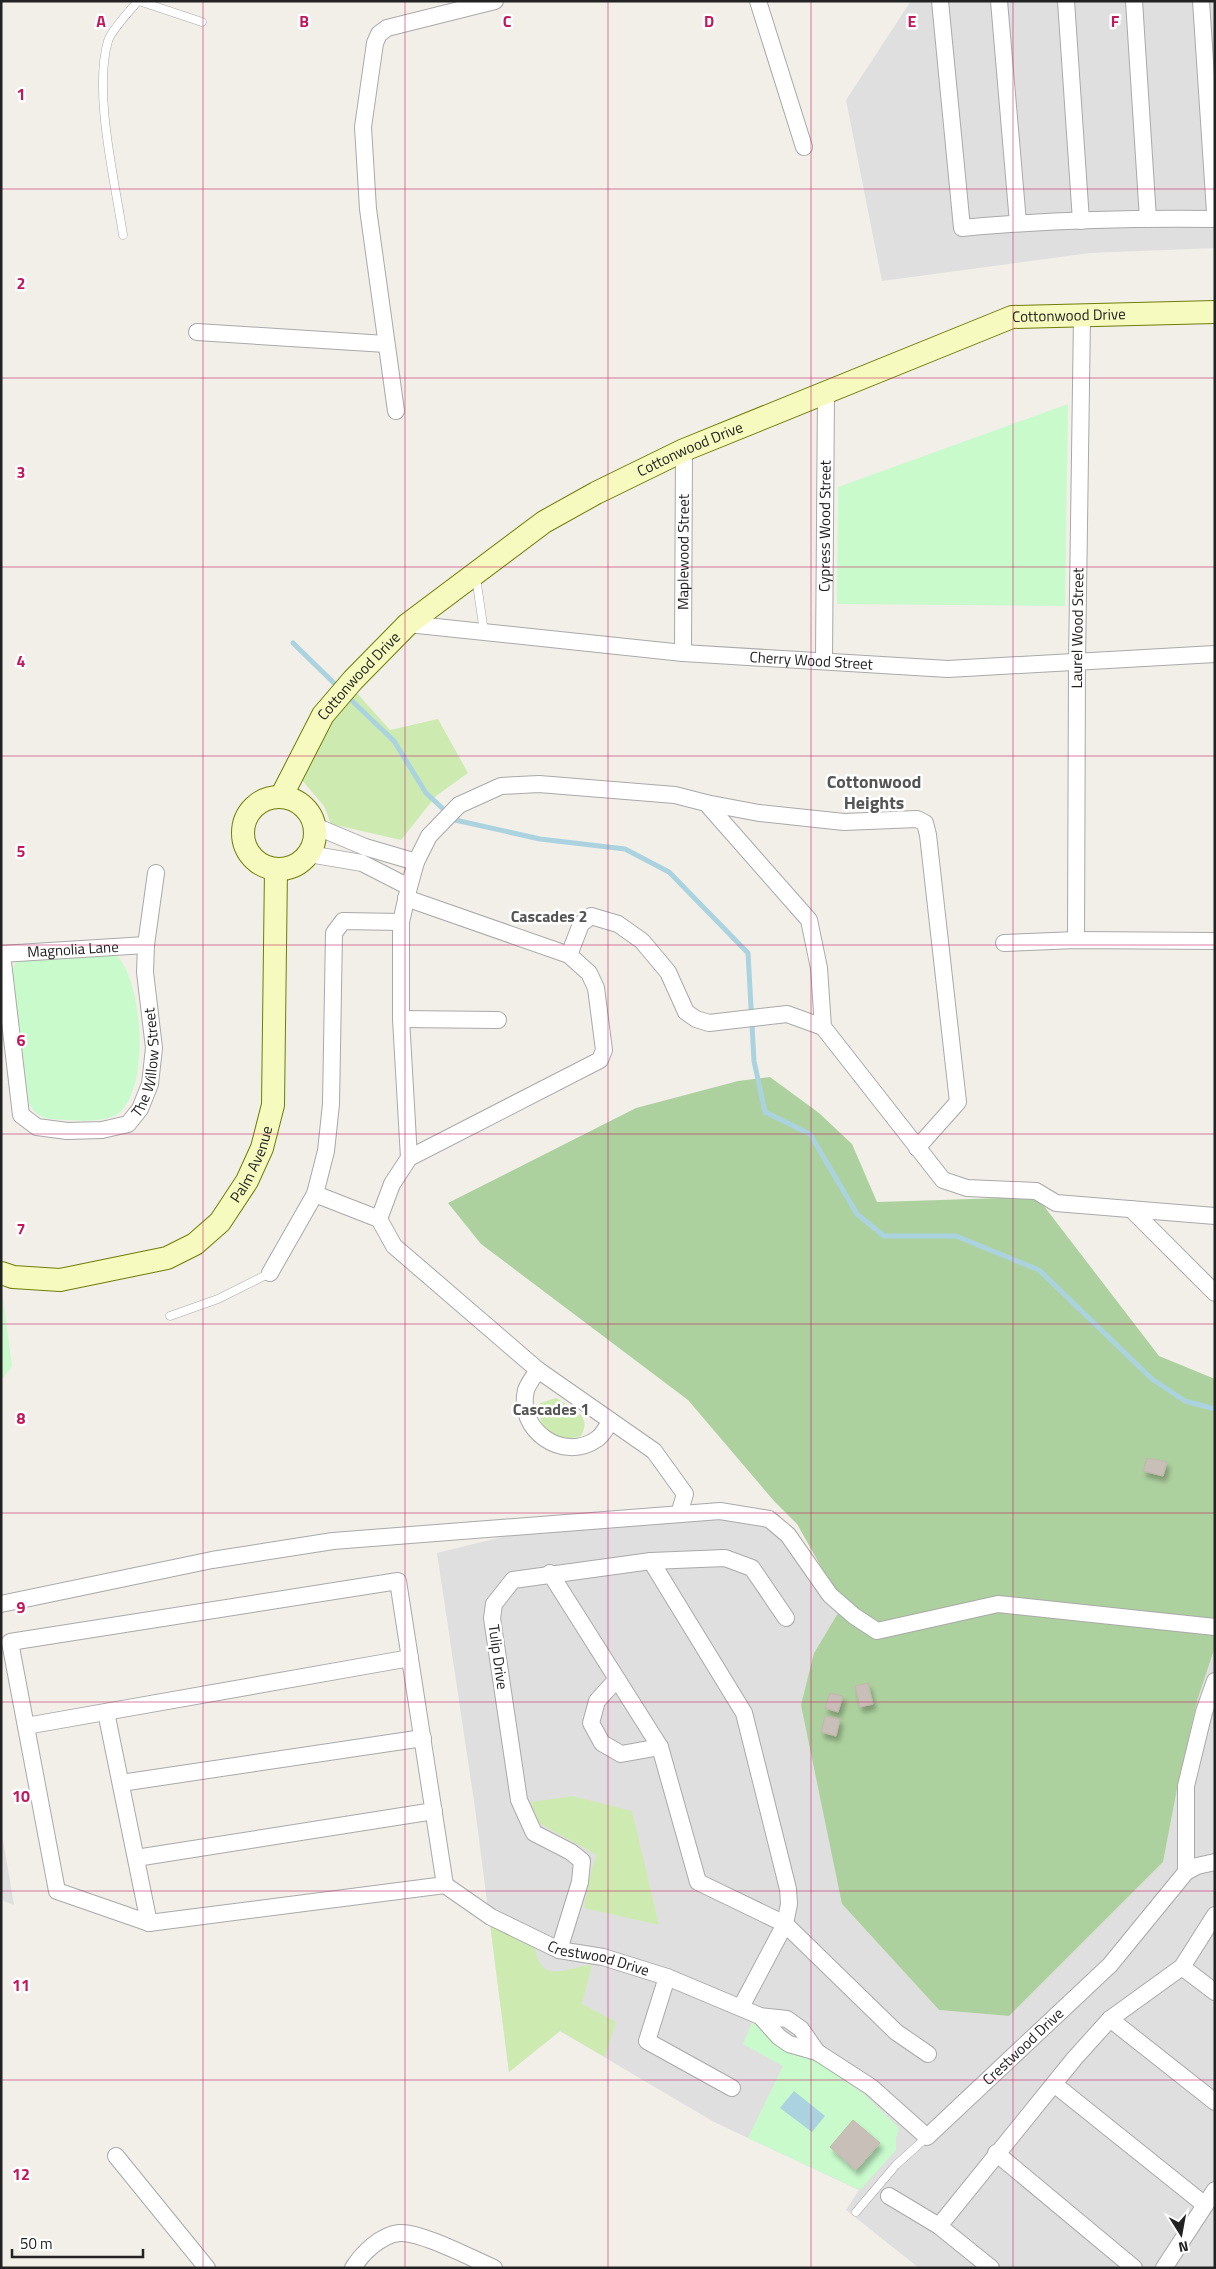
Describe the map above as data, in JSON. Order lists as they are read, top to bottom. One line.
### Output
{"streets":{"street":["Cottonwood Drive","Cypress Wood Street","Maplewood Street","Laurel Wood Street","Cherry Wood Street","Magnolia Lane","The Willow Street","Palm Avenue","Tulip Drive","Crestwood Drive"]},"crossings":[["Cottonwood Drive","Cypress Wood Street"],["Cottonwood Drive","Maplewood Street"],["Cottonwood Drive","Laurel Wood Street"],["Cottonwood Drive","Cherry Wood Street"],["Cottonwood Drive","Palm Avenue"],["Cypress Wood Street","Cherry Wood Street"],["Maplewood Street","Cherry Wood Street"],["Laurel Wood Street","Cherry Wood Street"],["Magnolia Lane","The Willow Street"],["Tulip Drive","Crestwood Drive"]],"districts":["Cottonwood Heights","Cascades 2","Cascades 1"],"scale_bar":"50 m","north":"bottom","grid":{"columns":["A","B","C","D","E","F"],"rows":["1","2","3","4","5","6","7","8","9","10","11","12"]}}
